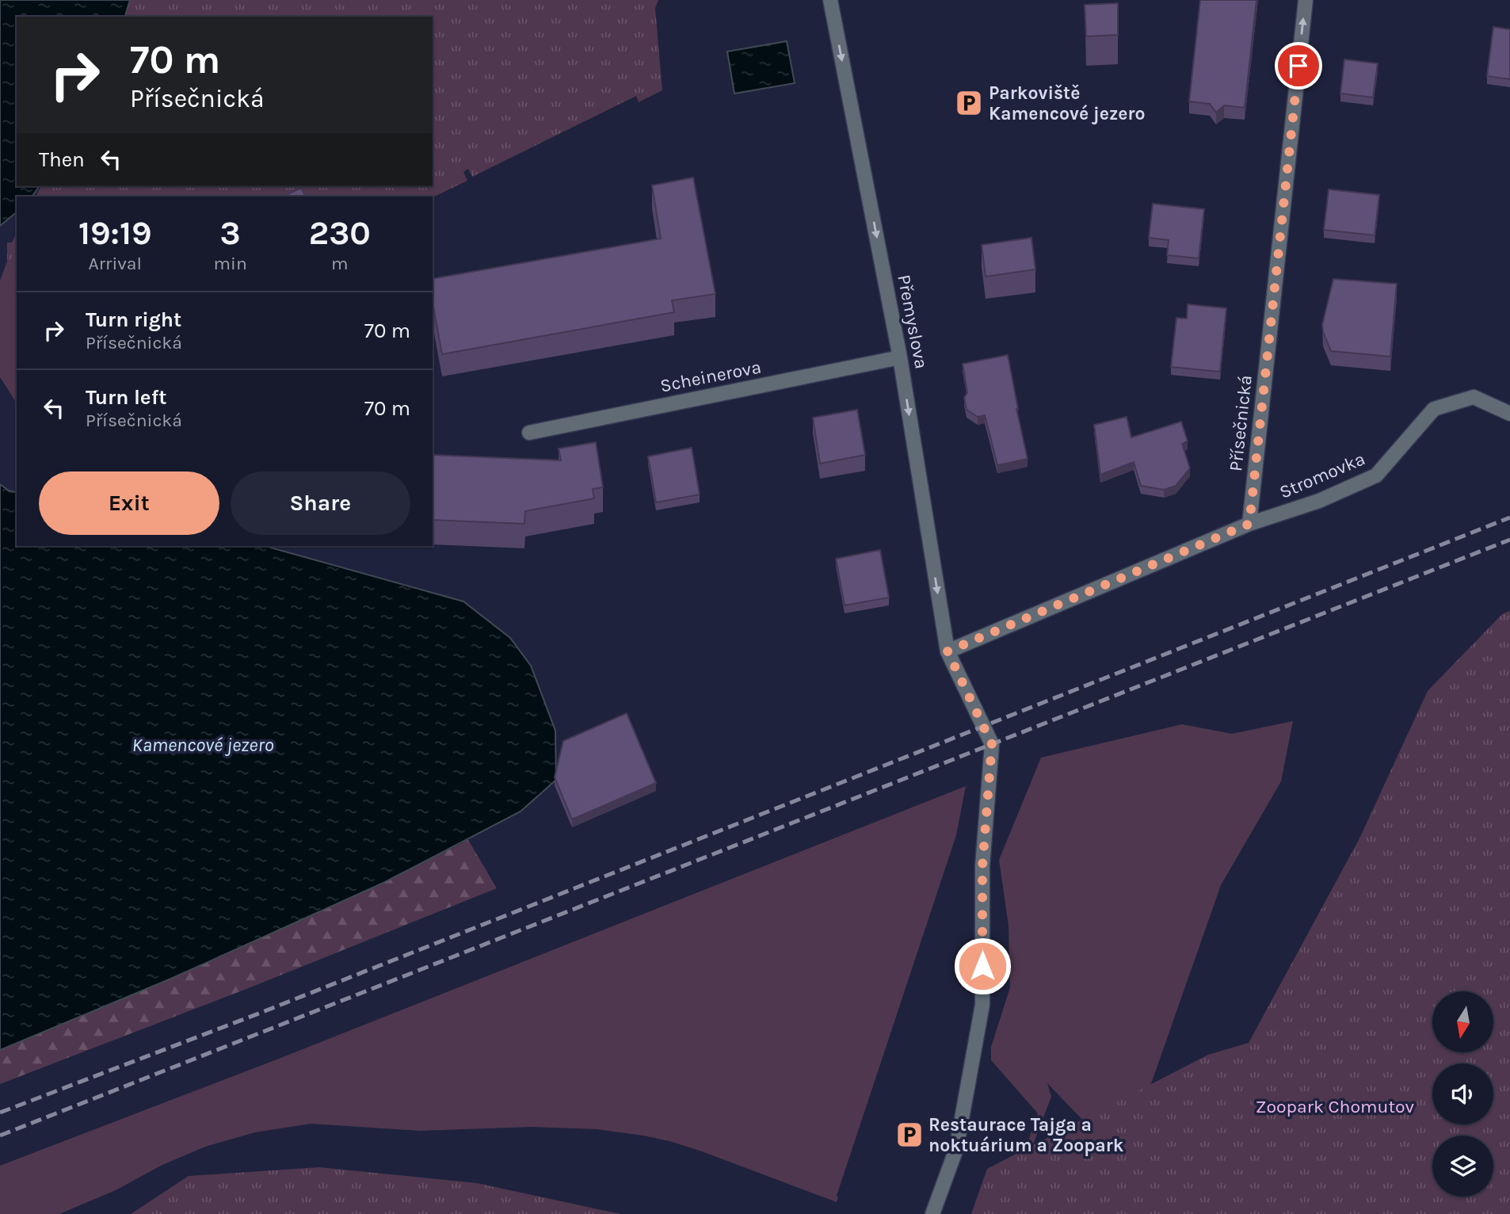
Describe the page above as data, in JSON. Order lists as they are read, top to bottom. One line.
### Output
{"streets":{"street":["Přemyslova","Scheinerova","Přísečnická","Stromovka"]},"crossings":[["Přemyslova","Scheinerova"],["Přísečnická","Stromovka"]],"one_way":["Přemyslova","Přísečnická"],"water":["Kamencové jezero"],"parks":["Zoopark Chomutov"],"places":{"parking":["Parkoviště Kamencové jezero","Restaurace Tajga a noktuárium a Zoopark"]},"north":"bottom","page":{"turn":["70 m","Přísečnická"],"then":"Then","eta":["19:19","Arrival","3","min","230","m"],"list":[{"name":"Turn right","note":"Přísečnická","value":"70 m"},{"name":"Turn left","note":"Přísečnická","value":"70 m"}],"buttons":["Exit","Share"]}}
